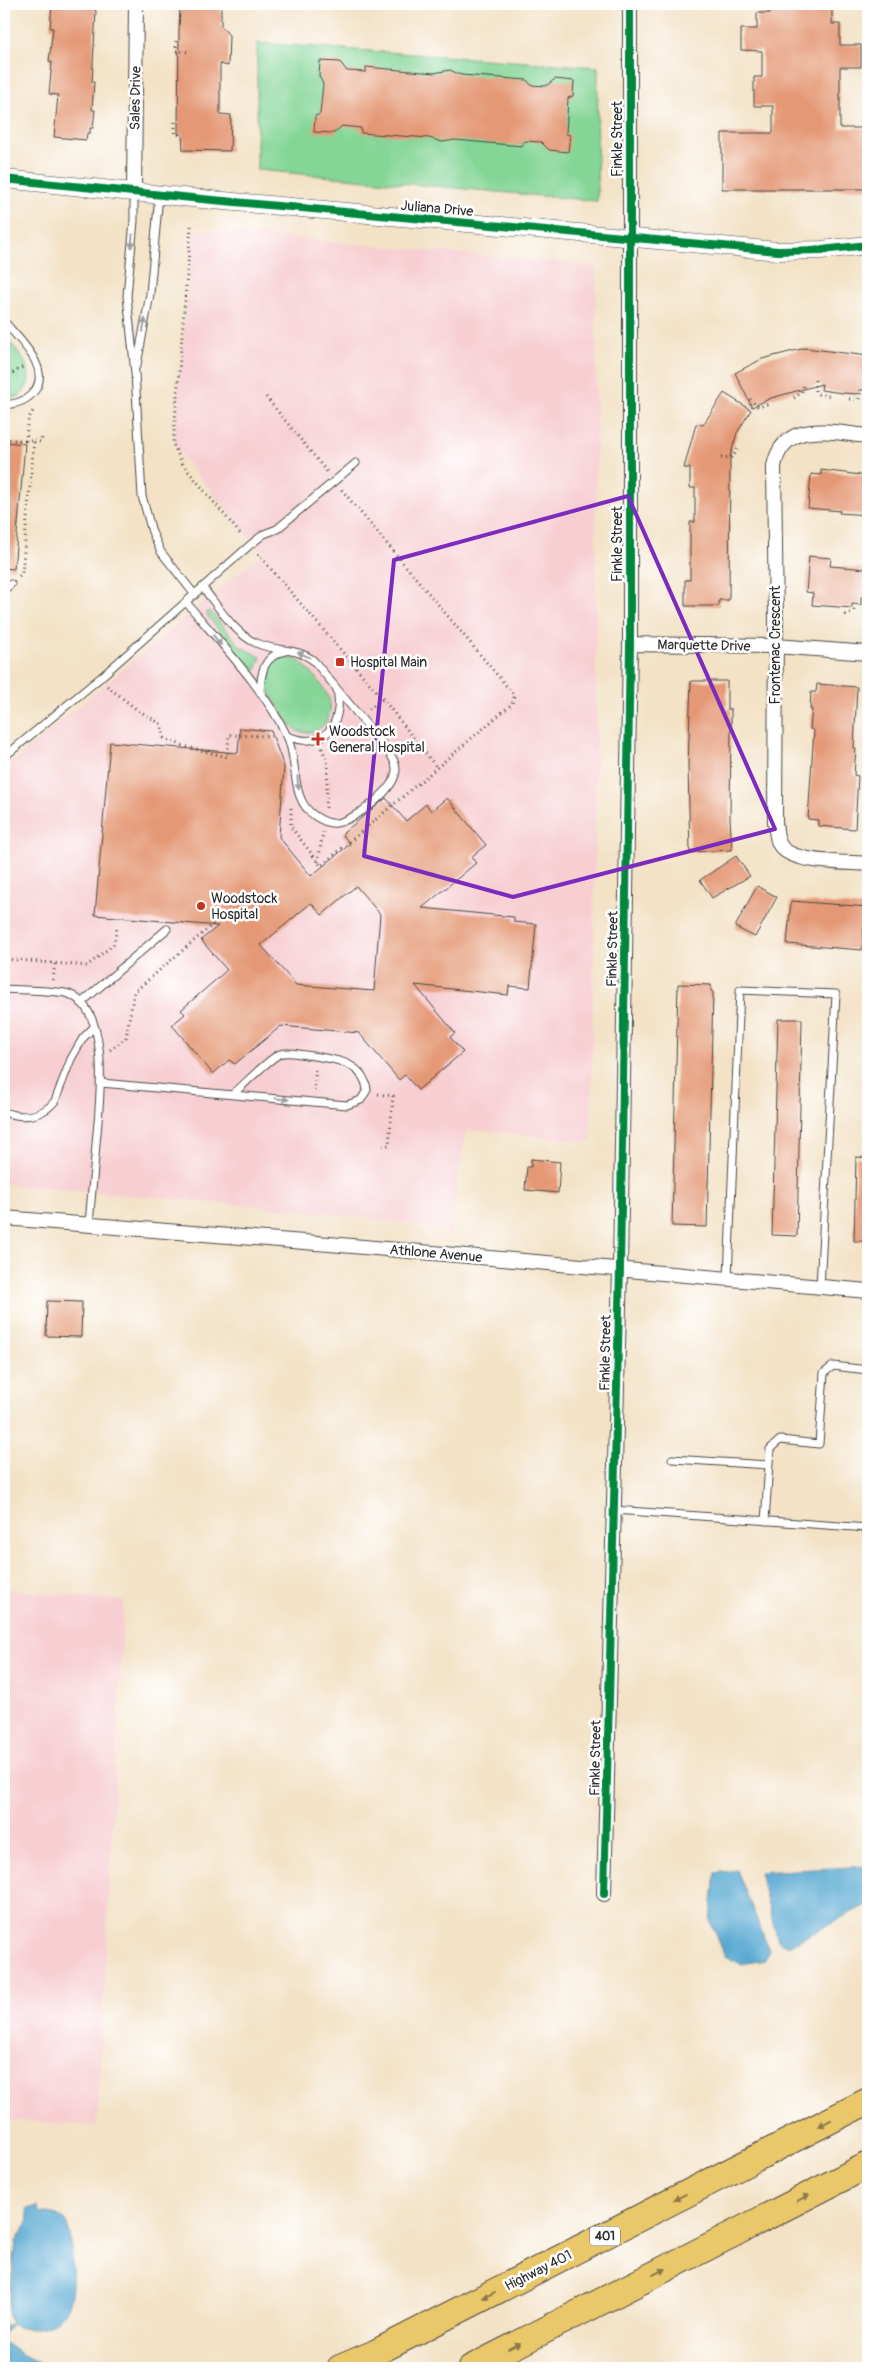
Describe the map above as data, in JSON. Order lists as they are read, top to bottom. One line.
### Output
{"streets":{"highway":["401","Highway 401"],"street":["Sales Drive","Finkle Street","Juliana Drive","Marquette Drive","Frontenac Crescent","Athlone Avenue"]},"crossings":[["Sales Drive","Juliana Drive"],["Finkle Street","Juliana Drive"],["Finkle Street","Marquette Drive"],["Finkle Street","Athlone Avenue"],["Marquette Drive","Frontenac Crescent"]],"places":{"transit":["Hospital Main"],"health":["Woodstock General Hospital"],"other":["Woodstock Hospital"]}}
